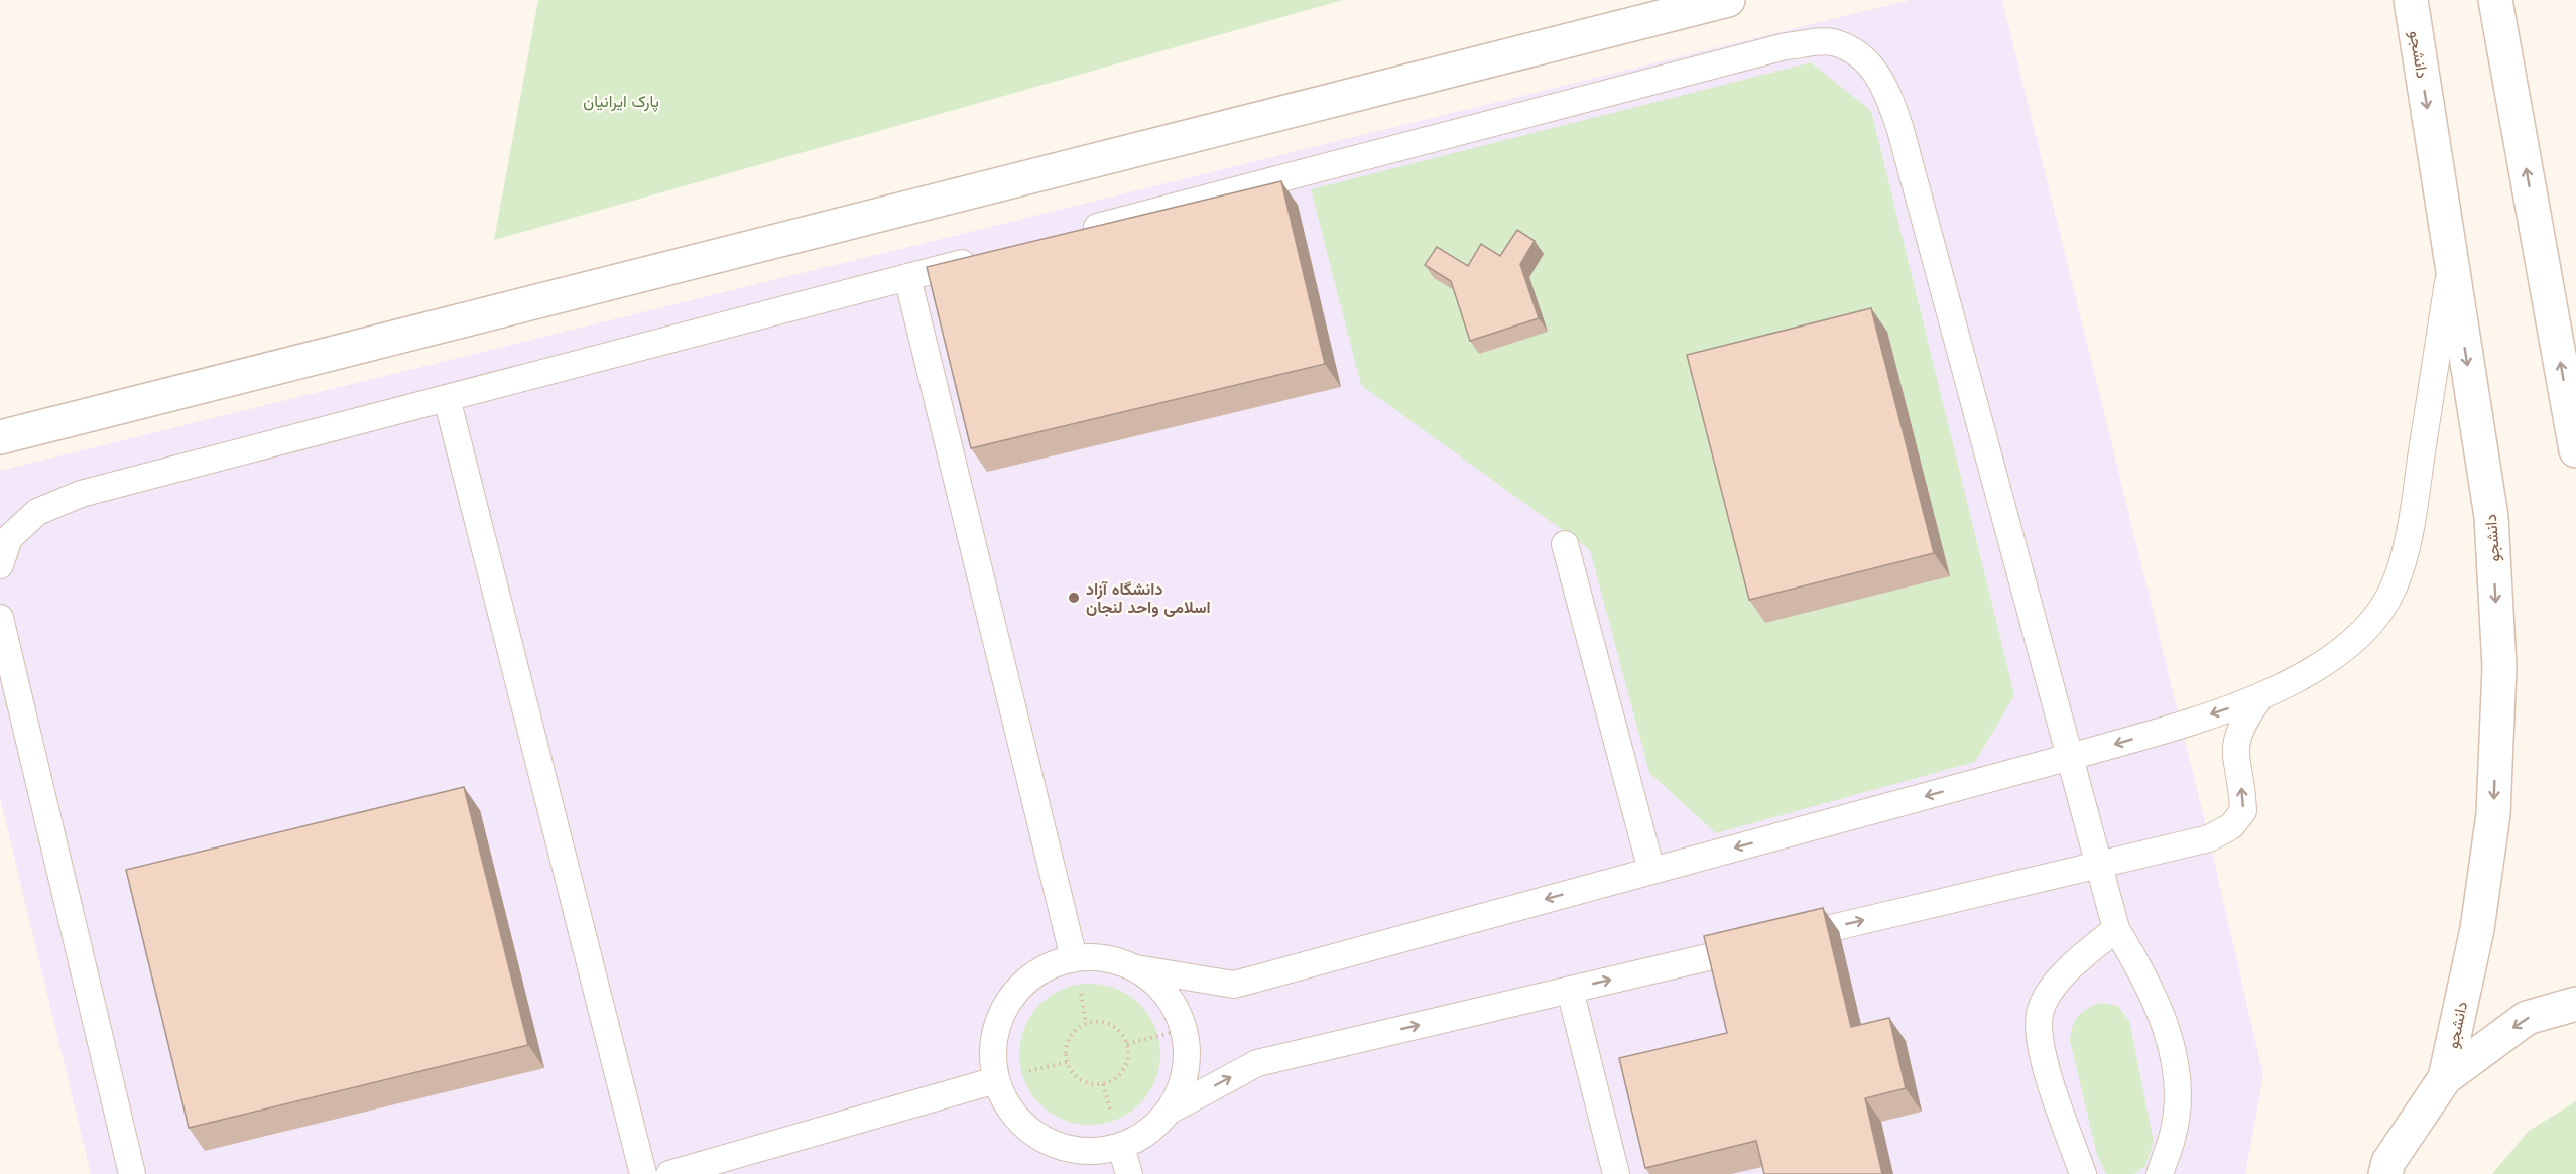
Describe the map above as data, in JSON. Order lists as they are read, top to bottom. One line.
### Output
{"streets":{"main road":["دانشجو"]},"parks":["پارک ایرانیان"],"places":["دانشگاه آزاد اسلامی واحد لنجان"]}
